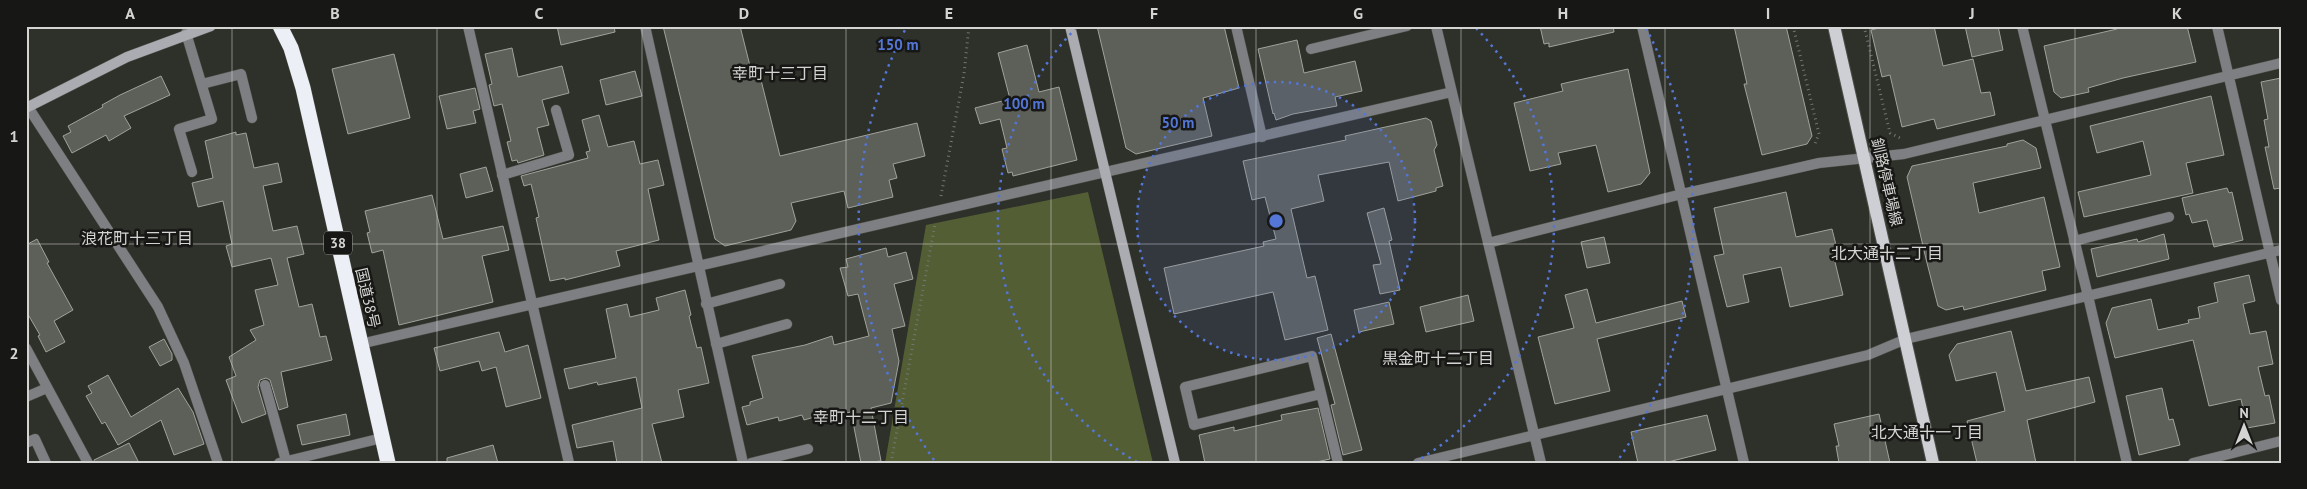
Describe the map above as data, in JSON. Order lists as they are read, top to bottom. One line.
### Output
{"streets":{"highway":["38","国道38号"],"main road":["釧路停車場線"]},"districts":["幸町十三丁目","浪花町十三丁目","北大通十二丁目","黒金町十二丁目","幸町十二丁目","北大通十一丁目"],"north":"top","grid":{"columns":["A","B","C","D","E","F","G","H","I","J","K"],"rows":["1","2"]},"rings":["150 m","100 m","50 m"]}
